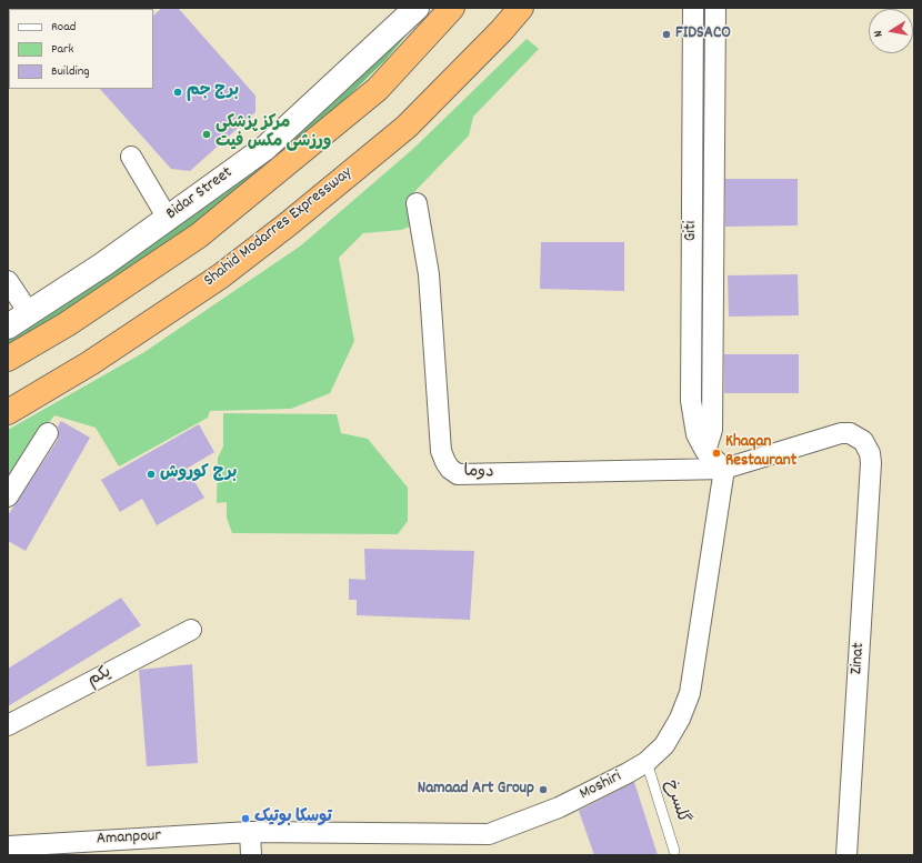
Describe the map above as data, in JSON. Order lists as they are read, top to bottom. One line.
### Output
{"streets":{"highway":["Shahid Modarres Expressway"],"street":["Bidar Street","Giti","دوما","Zinat","یکم","Moshiri","Amanpour"],"lane":["گلسرخ"]},"crossings":[["Giti","دوما"],["Giti","Moshiri"],["دوما","Zinat"],["دوما","Moshiri"],["Moshiri","گلسرخ"],["Moshiri","Amanpour"]],"places":["FIDSACO","برج جم","مرکز پزشکی ورزشی مکس فیت","Khaqan Restaurant","برج کوروش","Namaad Art Group","توسکا بوتیک"],"legend":["Road","Park","Building"],"north":"left"}
